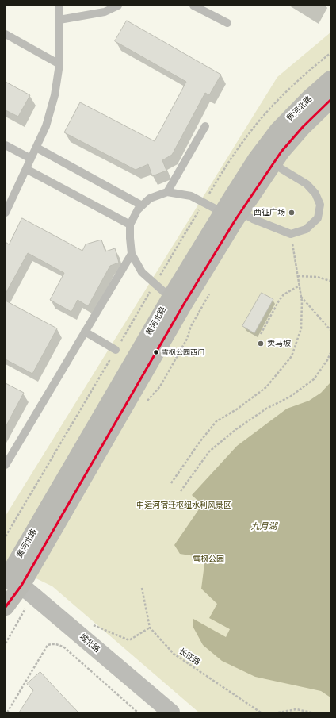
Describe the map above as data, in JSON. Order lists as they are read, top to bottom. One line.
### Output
{"streets":{"main road":["黄河北路"],"street":["城北路"],"path":["长征路"]},"crossings":[["黄河北路","城北路"]],"water":["九月湖"],"parks":["中运河宿迁枢纽水利风景区","雪枫公园"],"places":["西征广场","卖马坡","雪枫公园西门"]}
